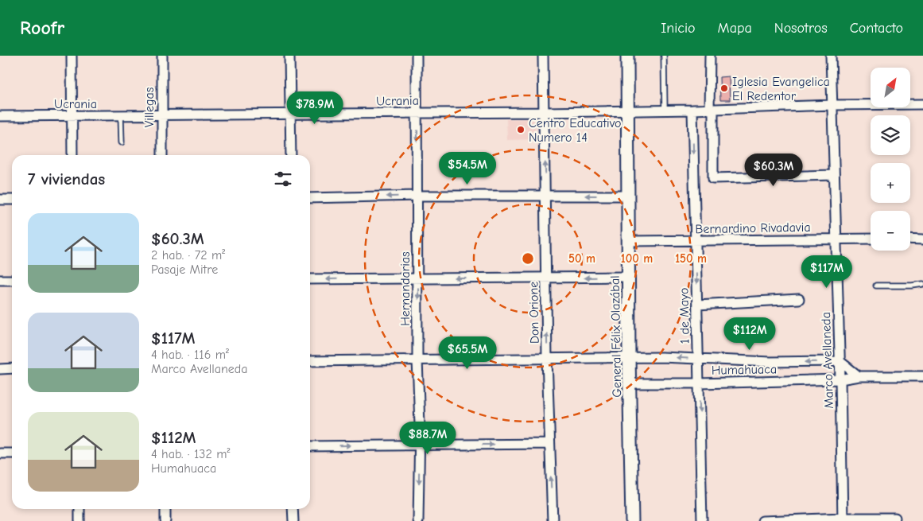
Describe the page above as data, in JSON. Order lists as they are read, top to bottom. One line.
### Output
{"streets":{"street":["Ucrania","Villegas","Bernardino Rivadavia","Hernandarias","Don Orione","1 de Mayo","General Félix Olazábal","Marco Avellaneda","Humahuaca"]},"crossings":[["Ucrania","Villegas"],["Ucrania","Hernandarias"],["Ucrania","Don Orione"],["Ucrania","1 de Mayo"],["Ucrania","General Félix Olazábal"],["Ucrania","Marco Avellaneda"],["Bernardino Rivadavia","1 de Mayo"],["Bernardino Rivadavia","General Félix Olazábal"],["Bernardino Rivadavia","Marco Avellaneda"],["1 de Mayo","Humahuaca"],["General Félix Olazábal","Humahuaca"],["Marco Avellaneda","Humahuaca"]],"one_way":["Hernandarias","Don Orione","1 de Mayo"],"places":["Iglesia Evangelica El Redentor","Centro Educativo Numero 14"],"north":"top right","page":{"header":"Roofr","nav":["Inicio","Mapa","Nosotros","Contacto"],"map_buttons":["+","−"],"price":["$78.9M","$54.5M","$60.3M","$117M","$112M","$65.5M","$88.7M"],"heading":"7 viviendas","list":[{"name":"$60.3M","note":"2 hab. · 72 m² · Pasaje Mitre"},{"name":"$117M","note":"4 hab. · 116 m² · Marco Avellaneda"},{"name":"$112M","note":"4 hab. · 132 m² · Humahuaca"}]},"rings":["50 m","100 m","150 m"]}
